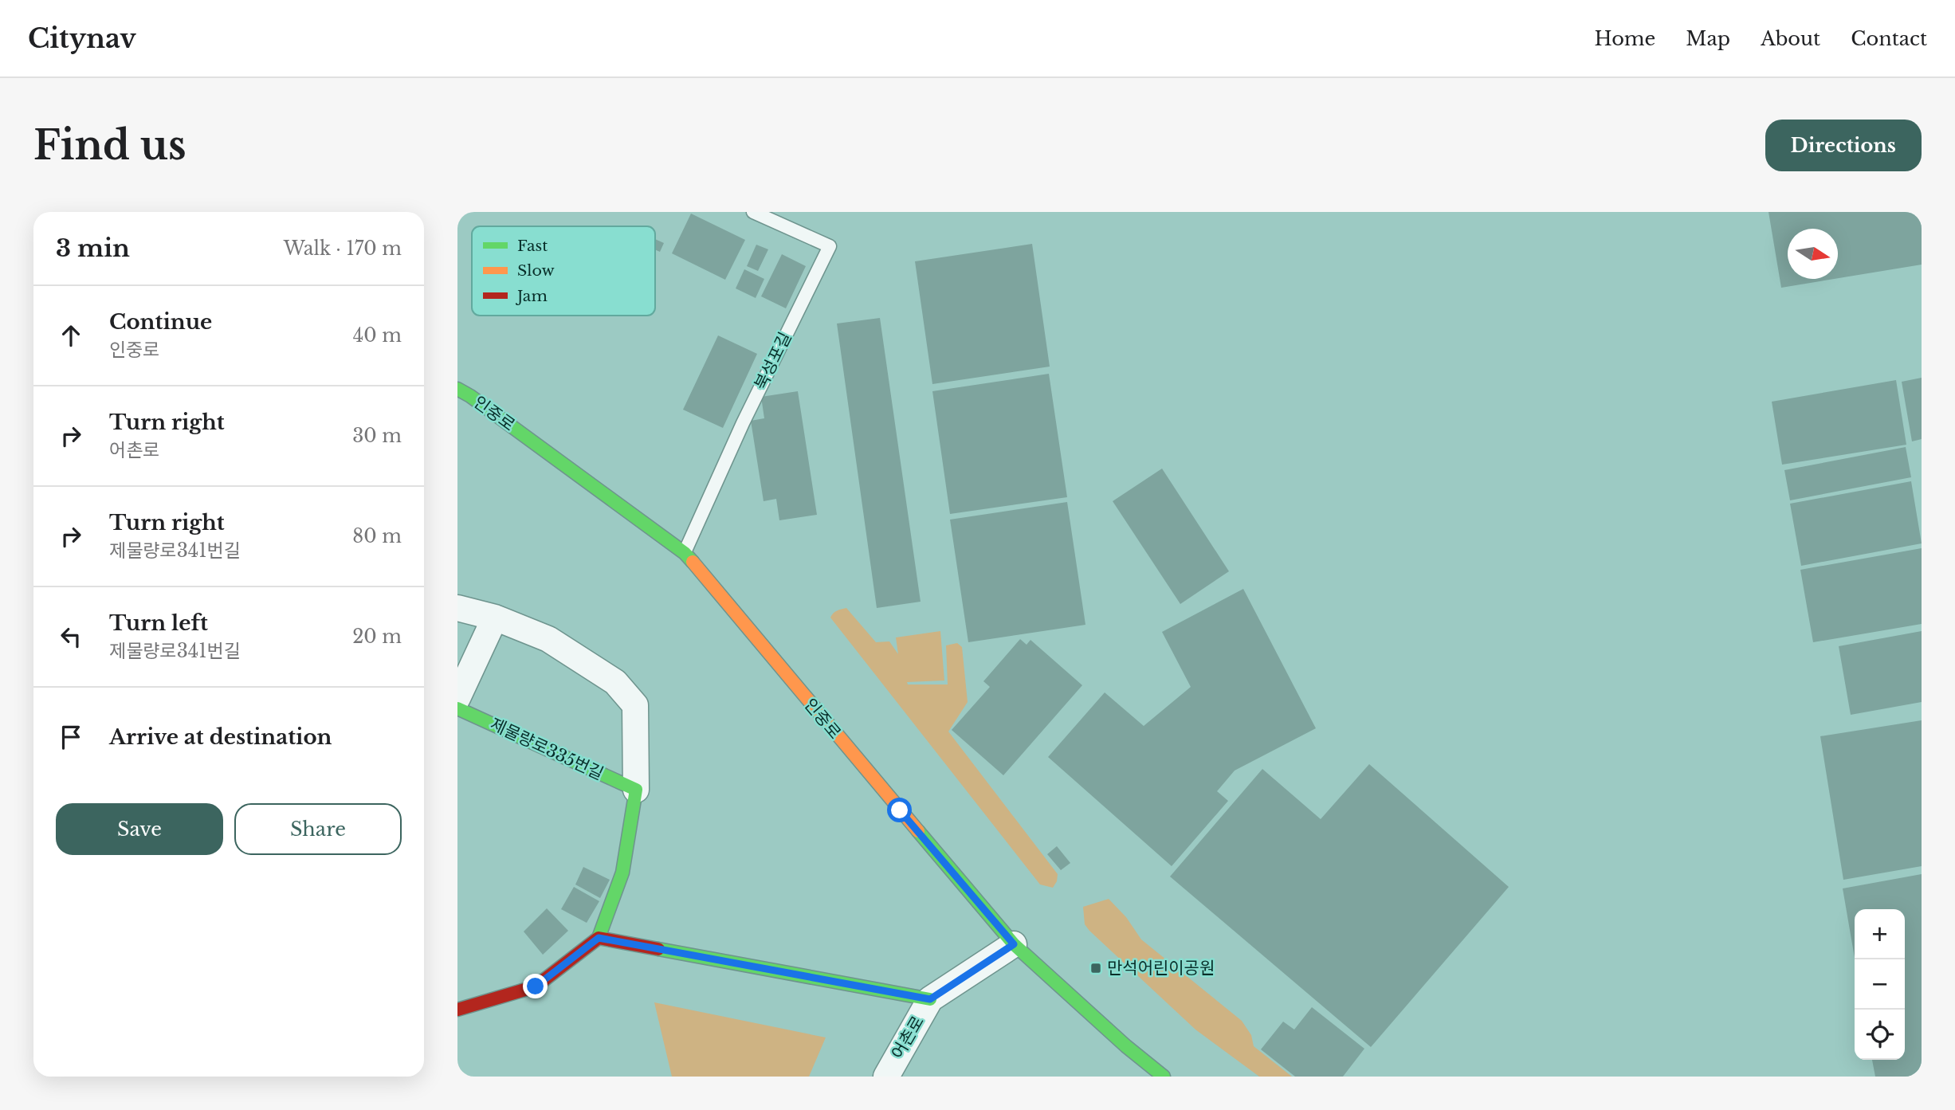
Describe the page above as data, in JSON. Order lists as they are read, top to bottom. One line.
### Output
{"streets":{"main road":["인중로","제물량로335번길"],"street":["어촌로"],"lane":["북성포길"]},"crossings":[["북성포길","인중로"],["인중로","어촌로"]],"places":{"transit":["만석어린이공원"]},"legend":["Fast","Slow","Jam"],"north":"right","page":{"header":"Citynav","nav":["Home","Map","About","Contact"],"buttons":["Directions",["Save","Share"]],"title":"Find us","heading":["3 min","Walk · 170 m"],"list":[["Continue","인중로","40 m"],["Turn right","어촌로","30 m"],["Turn right","제물량로341번길","80 m"],["Turn left","제물량로341번길","20 m"],"Arrive at destination"],"map_buttons":["+","−"]}}
